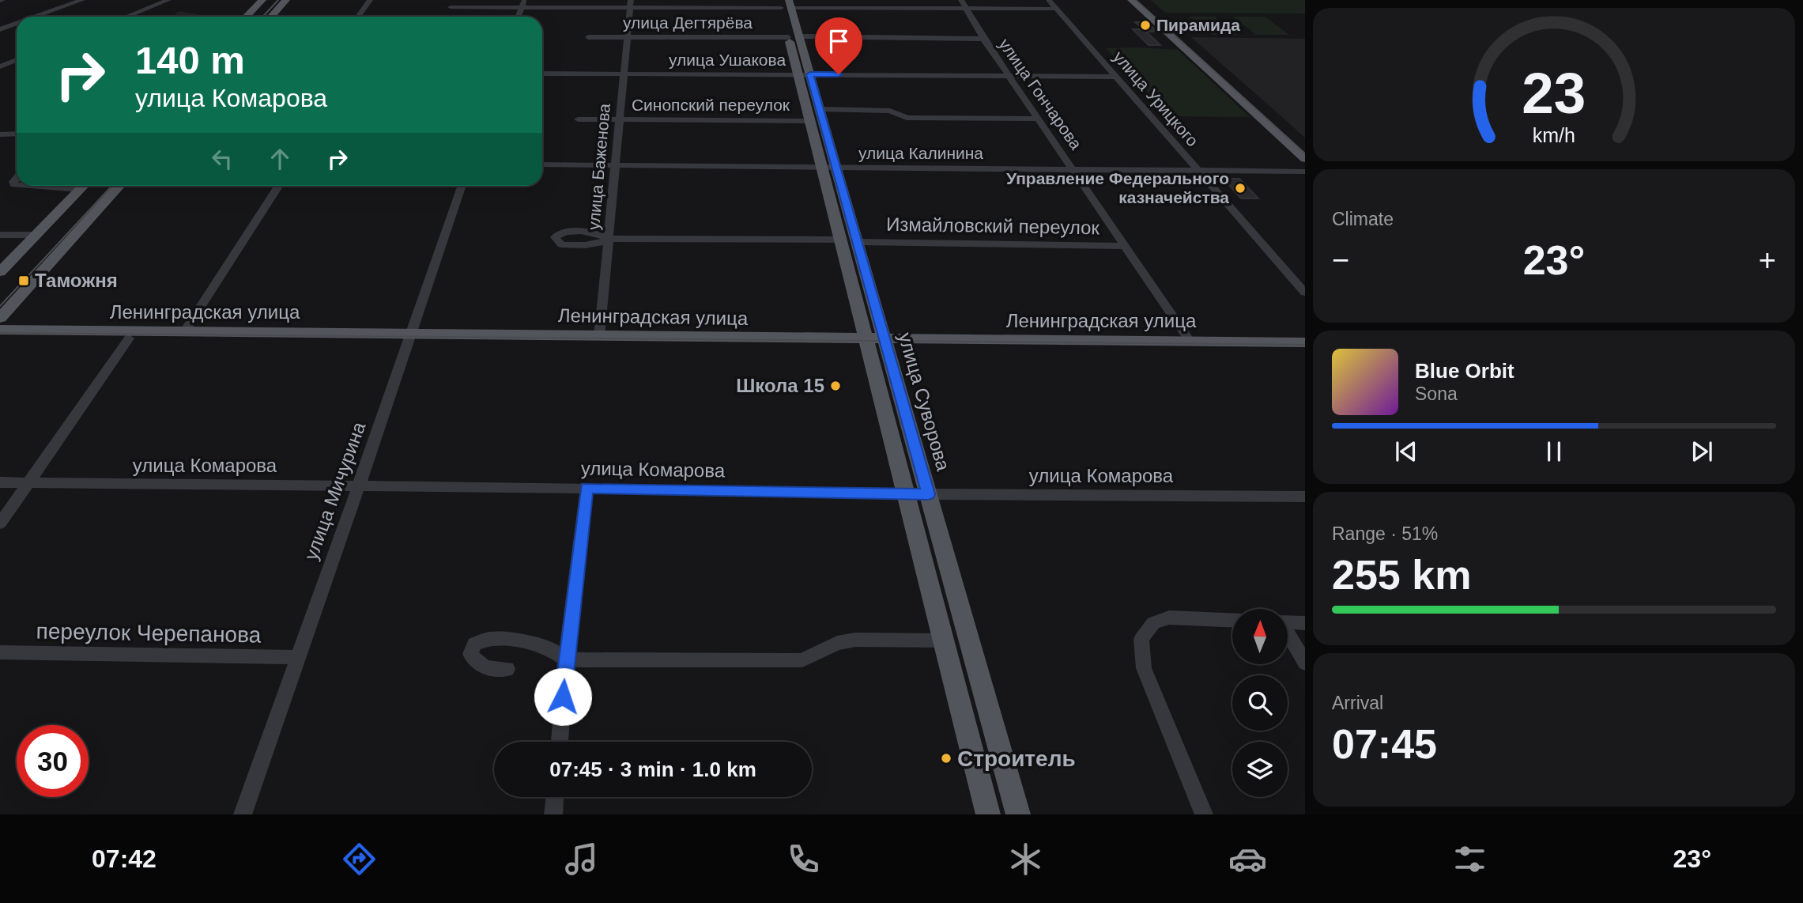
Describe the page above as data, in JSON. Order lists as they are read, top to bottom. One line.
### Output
{"streets":{"main road":["Ленинградская улица","улица Суворова"],"street":["улица Дегтярёва","улица Ушакова","улица Гончарова","улица Урицкого","Синопский переулок","улица Калинина","улица Баженова","Измайловский переулок","улица Комарова","улица Мичурина","переулок Черепанова"]},"crossings":[["улица Дегтярёва","улица Гончарова"],["улица Дегтярёва","улица Баженова"],["улица Дегтярёва","улица Суворова"],["улица Ушакова","улица Гончарова"],["улица Ушакова","улица Урицкого"],["улица Ушакова","улица Баженова"],["улица Ушакова","улица Суворова"],["улица Гончарова","Синопский переулок"],["улица Гончарова","улица Калинина"],["улица Гончарова","Измайловский переулок"],["улица Гончарова","Ленинградская улица"],["улица Урицкого","улица Калинина"],["Синопский переулок","улица Баженова"],["Синопский переулок","улица Суворова"],["улица Калинина","улица Баженова"],["улица Калинина","улица Суворова"],["улица Баженова","Ленинградская улица"],["Измайловский переулок","улица Суворова"],["Ленинградская улица","улица Суворова"],["Ленинградская улица","улица Мичурина"],["улица Суворова","улица Комарова"],["улица Комарова","улица Мичурина"],["улица Мичурина","переулок Черепанова"]],"places":{"other":["Пирамида","Управление Федерального казначейства","Школа 15","Строитель"],"transit":["Таможня"]},"north":"top","page":{"turn":["140 m","улица Комарова"],"tile":["Climate",["Range · 51%","255 km"],["Arrival","07:45"]],"heat":["−","23°","+"],"song":["Blue Orbit","Sona"],"limit":"30","trip":"07:45 · 3 min · 1.0 km","tabs":["07:42","23°"],"gauge":["23","km/h"]}}
